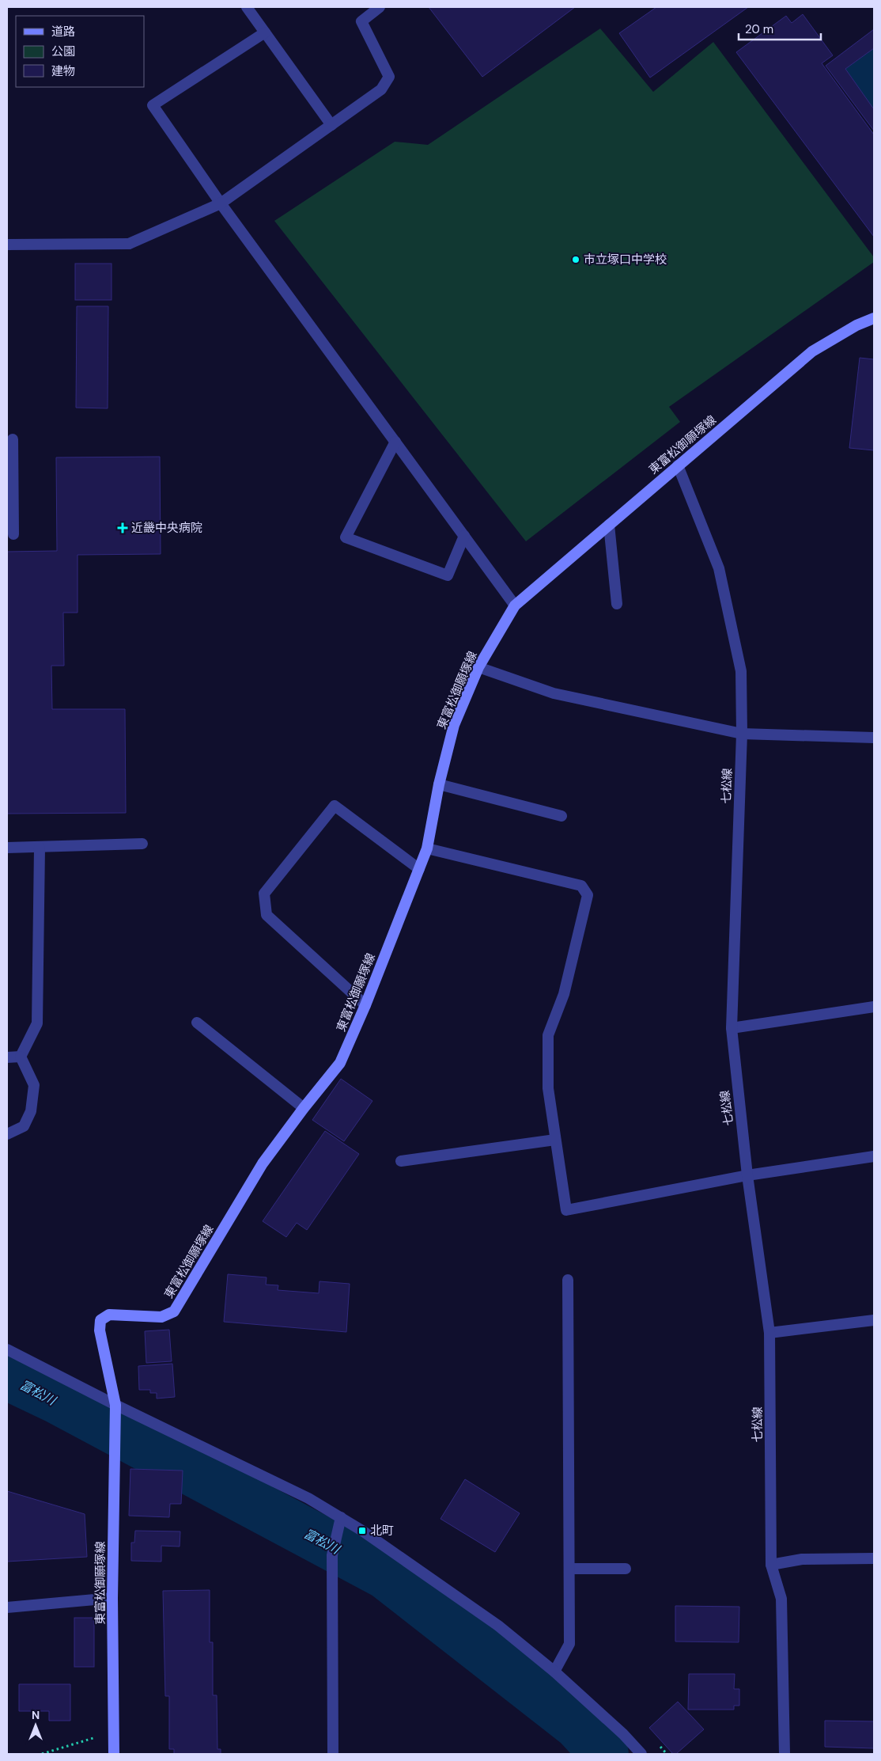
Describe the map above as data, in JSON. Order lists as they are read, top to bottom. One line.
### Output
{"streets":{"main road":["東富松御願塚線"],"street":["七松線"]},"crossings":[["東富松御願塚線","七松線"]],"water":["富松川"],"places":{"other":["市立塚口中学校"],"health":["近畿中央病院"],"transit":["北町"]},"legend":["道路","公園","建物"],"scale_bar":"20 m","north":"top"}
